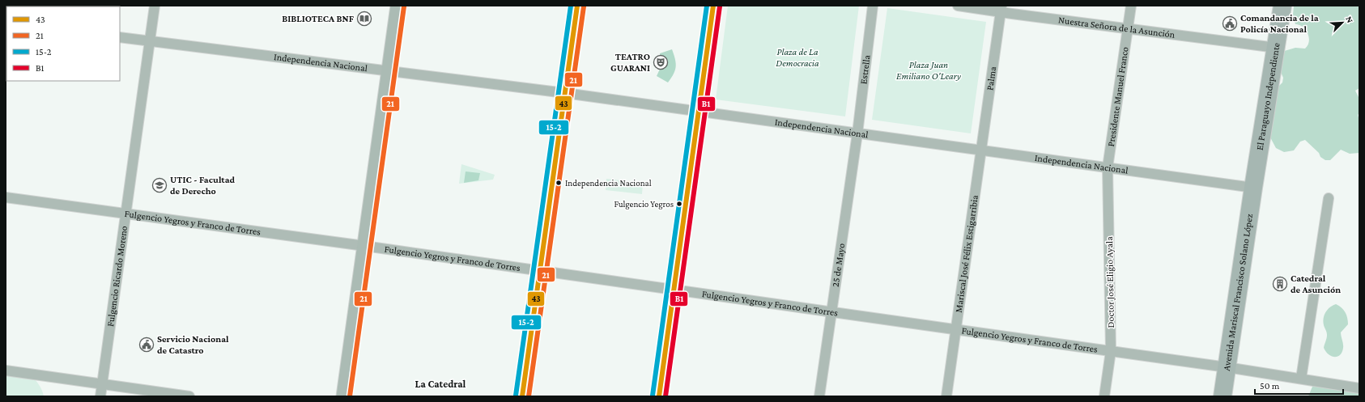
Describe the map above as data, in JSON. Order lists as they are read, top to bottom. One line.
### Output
{"streets":{"highway":["El Paraguayo Independiente","Avenida Mariscal Francisco Solano López"],"street":["Nuestra Señora de la Asunción","Independencia Nacional","Estrella","Palma","Presidente Manuel Franco","Fulgencio Yegros y Franco de Torres","Mariscal José Félix Estigarribia","25 de Mayo","Fulgencio Ricardo Moreno","Doctor José Eligio Ayala"]},"crossings":[["Nuestra Señora de la Asunción","Palma"],["Nuestra Señora de la Asunción","Presidente Manuel Franco"],["Nuestra Señora de la Asunción","El Paraguayo Independiente"],["Independencia Nacional","Estrella"],["Independencia Nacional","Palma"],["Independencia Nacional","Presidente Manuel Franco"],["Independencia Nacional","El Paraguayo Independiente"],["Independencia Nacional","Mariscal José Félix Estigarribia"],["Independencia Nacional","25 de Mayo"],["Independencia Nacional","Fulgencio Ricardo Moreno"],["Independencia Nacional","Doctor José Eligio Ayala"],["Independencia Nacional","Avenida Mariscal Francisco Solano López"],["Estrella","25 de Mayo"],["Palma","Mariscal José Félix Estigarribia"],["Presidente Manuel Franco","Doctor José Eligio Ayala"],["El Paraguayo Independiente","Avenida Mariscal Francisco Solano López"],["Fulgencio Yegros y Franco de Torres","Mariscal José Félix Estigarribia"],["Fulgencio Yegros y Franco de Torres","25 de Mayo"],["Fulgencio Yegros y Franco de Torres","Fulgencio Ricardo Moreno"],["Fulgencio Yegros y Franco de Torres","Doctor José Eligio Ayala"],["Fulgencio Yegros y Franco de Torres","Avenida Mariscal Francisco Solano López"]],"districts":["La Catedral"],"parks":["Plaza de La Democracia","Plaza Juan Emiliano O'Leary"],"places":{"library":["BIBLIOTECA BNF"],"public building":["Comandancia de la Policía Nacional","Servicio Nacional de Catastro"],"theatre":["TEATRO GUARANI"],"other":["Independencia Nacional","Fulgencio Yegros"],"school or university":["UTIC - Facultad de Derecho"],"building":["Catedral de Asunción"]},"lines":["transit line 43","transit line 15-2","transit line 21","transit line B1"],"legend":["43","21","15-2","B1"],"scale_bar":"50 m","north":"top right"}
